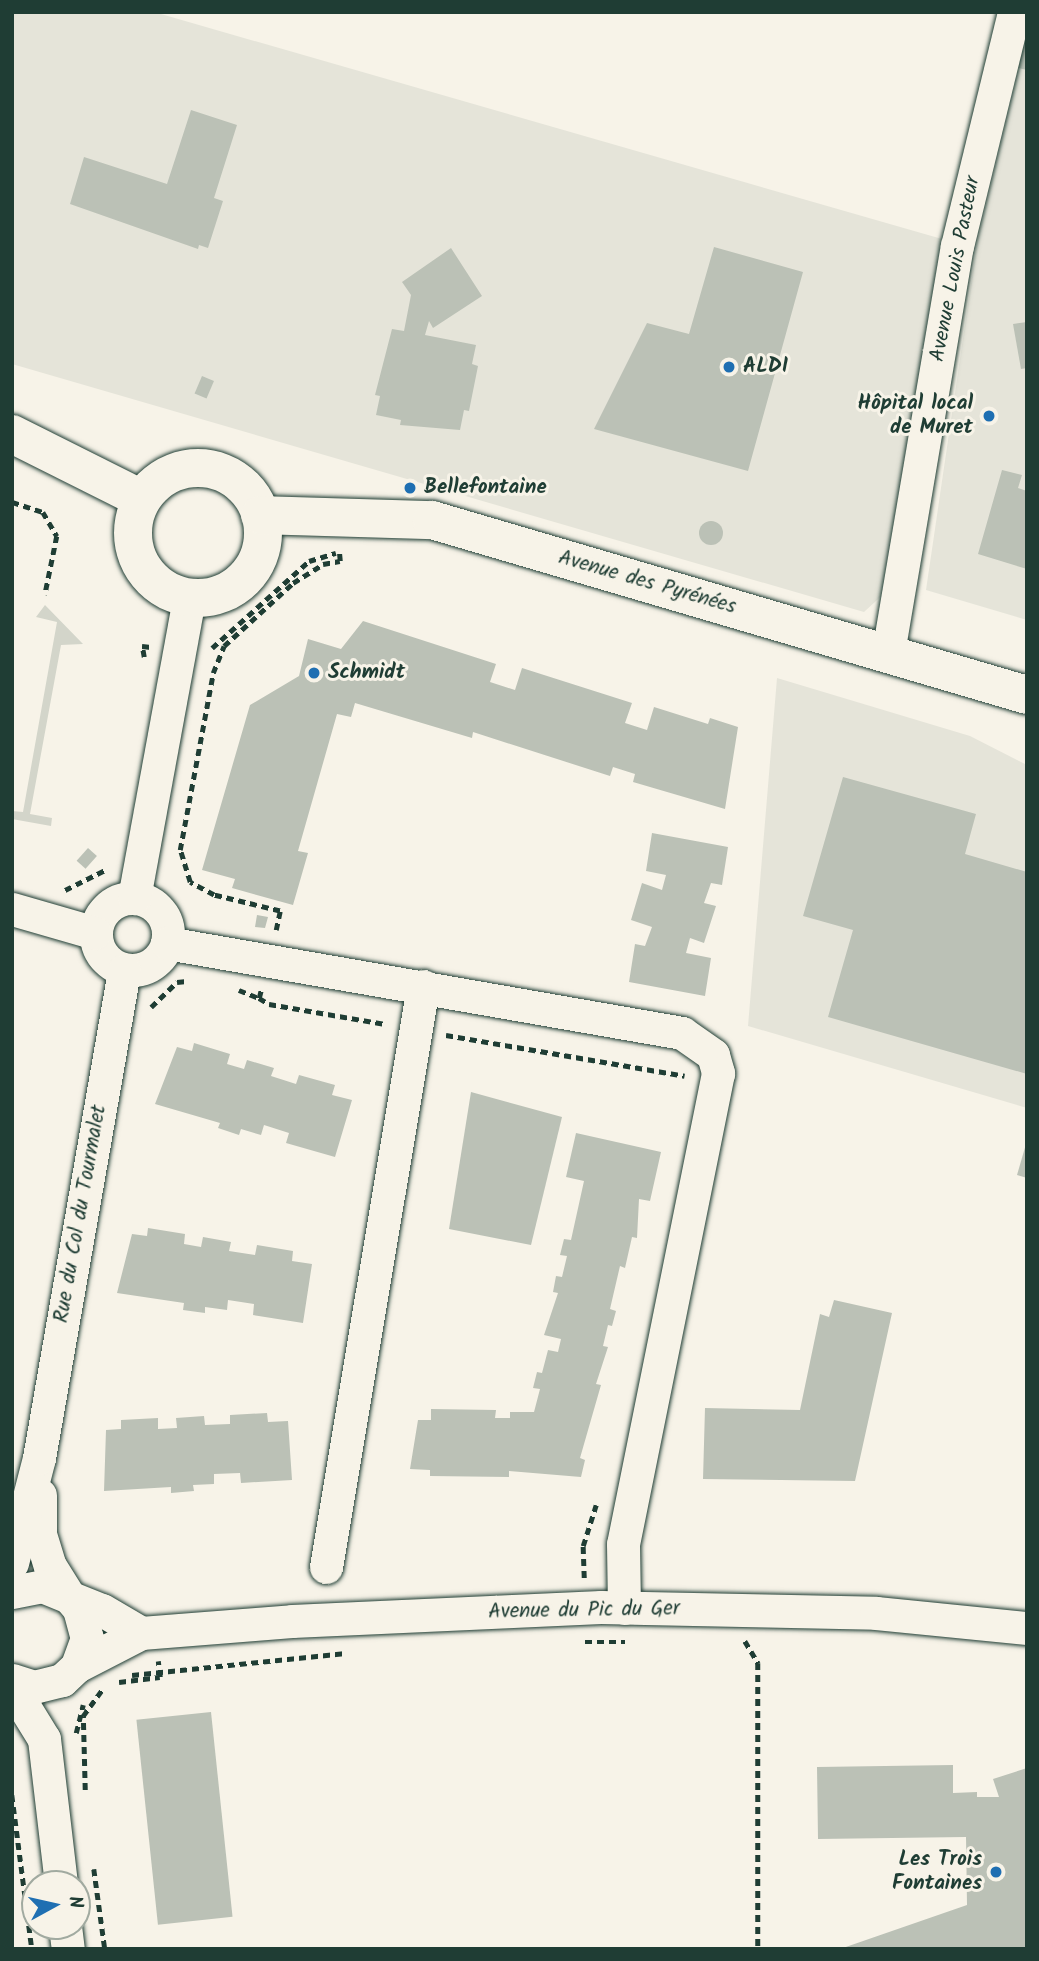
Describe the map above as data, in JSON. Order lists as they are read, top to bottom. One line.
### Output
{"streets":{"main road":["Avenue des Pyrénées"],"street":["Avenue Louis Pasteur","Rue du Col du Tourmalet","Avenue du Pic du Ger"]},"crossings":[["Avenue Louis Pasteur","Avenue des Pyrénées"],["Rue du Col du Tourmalet","Avenue du Pic du Ger"]],"places":["ALDI","Hôpital local de Muret","Bellefontaine","Schmidt","Les Trois Fontaines"],"north":"right"}
